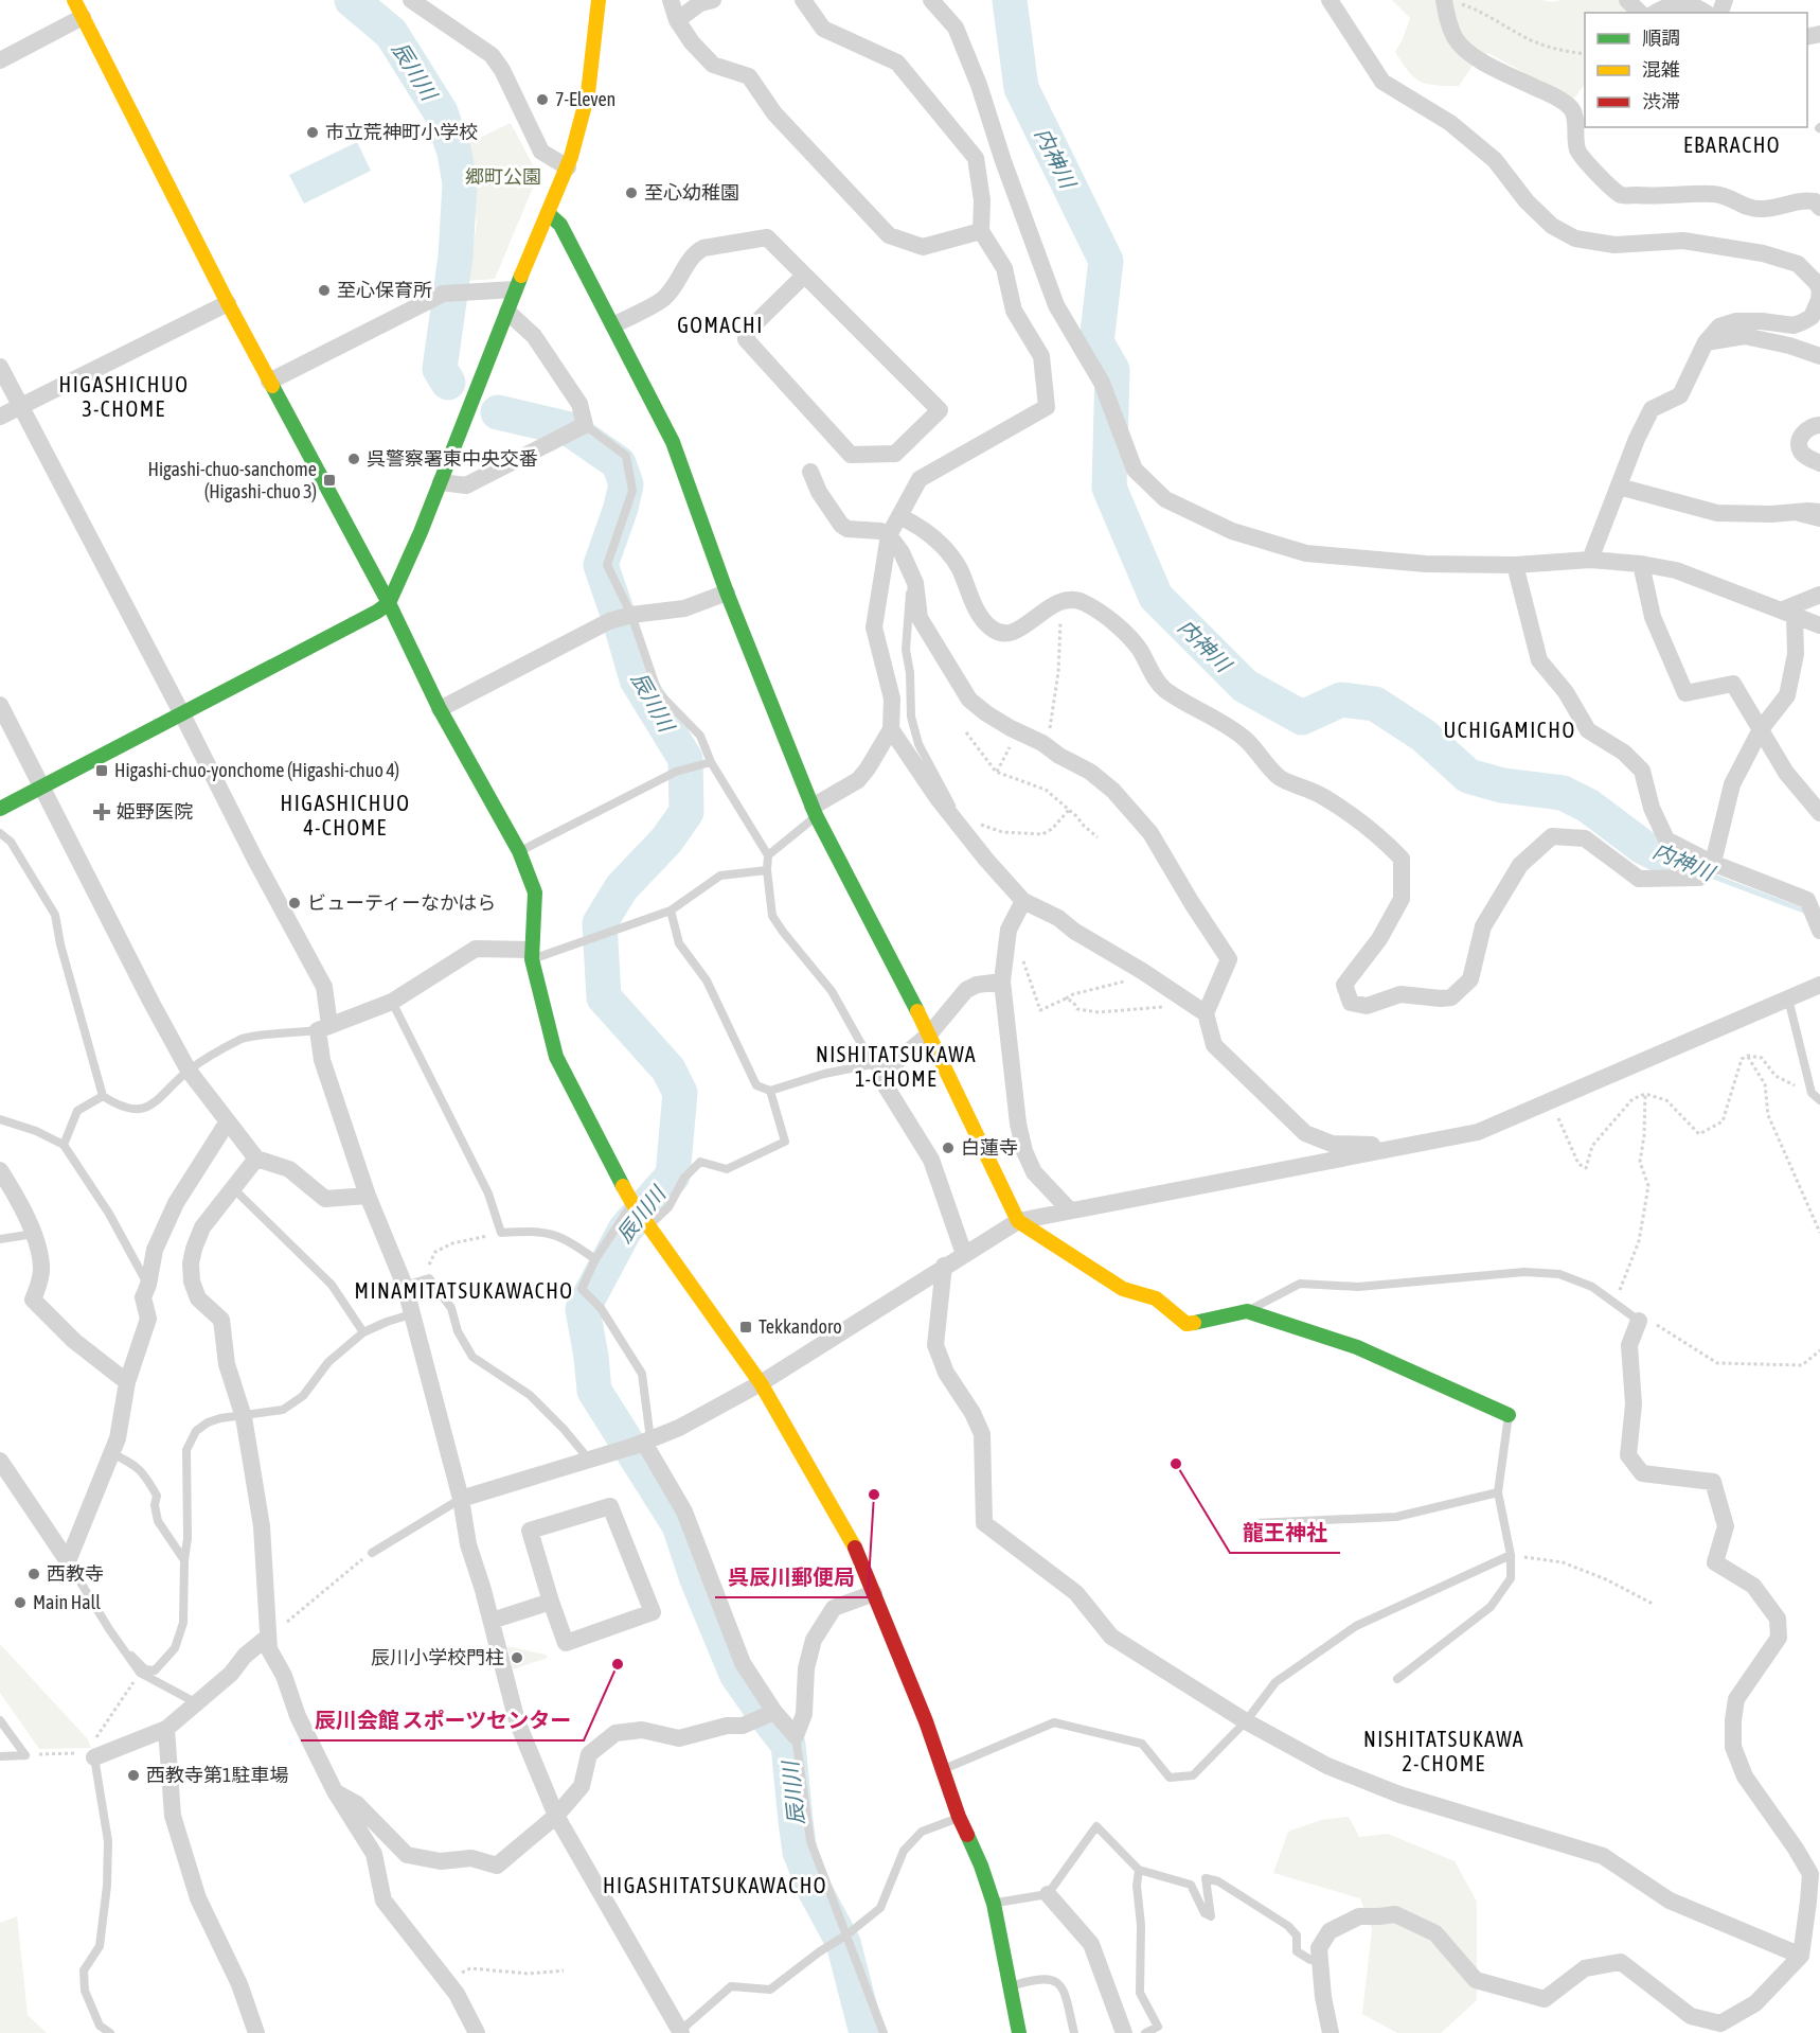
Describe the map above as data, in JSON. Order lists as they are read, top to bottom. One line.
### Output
{"districts":["EBARACHO","GOMACHI","HIGASHICHUO 3-CHOME","UCHIGAMICHO","HIGASHICHUO 4-CHOME","NISHITATSUKAWA 1-CHOME","MINAMITATSUKAWACHO","NISHITATSUKAWA 2-CHOME","HIGASHITATSUKAWACHO"],"water":["辰川川","内神川"],"parks":["郷町公園"],"places":{"other":["7-Eleven","市立荒神町小学校","至心幼稚園","至心保育所","呉警察署東中央交番","ビューティーなかはら","白蓮寺","龍王神社","呉辰川郵便局","西教寺","Main Hall","辰川小学校門柱","辰川会館 スポーツセンター","西教寺第1駐車場"],"transit":["Higashi-chuo-sanchome (Higashi-chuo 3)","Higashi-chuo-yonchome (Higashi-chuo 4)","Tekkandoro"],"health":["姫野医院"]},"legend":["順調","混雑","渋滞"]}
